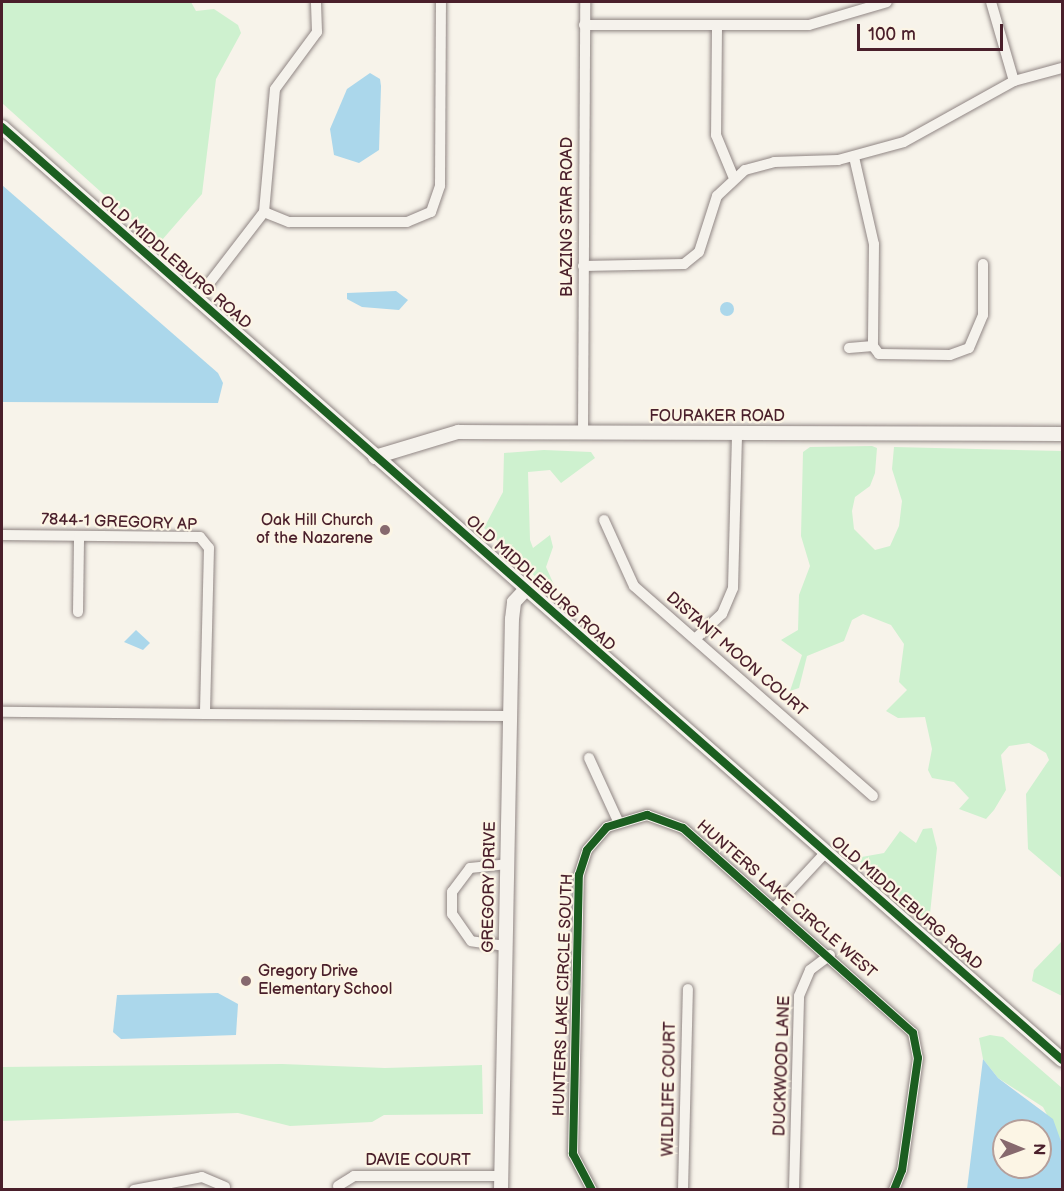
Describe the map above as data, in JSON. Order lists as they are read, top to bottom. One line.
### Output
{"streets":{"main road":["OLD MIDDLEBURG ROAD","FOURAKER ROAD","GREGORY DRIVE"],"street":["BLAZING STAR ROAD","7844-1 GREGORY AP","DISTANT MOON COURT","HUNTERS LAKE CIRCLE WEST","HUNTERS LAKE CIRCLE SOUTH","DUCKWOOD LANE","WILDLIFE COURT","DAVIE COURT"]},"crossings":[["BLAZING STAR ROAD","FOURAKER ROAD"],["OLD MIDDLEBURG ROAD","FOURAKER ROAD"],["OLD MIDDLEBURG ROAD","GREGORY DRIVE"],["GREGORY DRIVE","DAVIE COURT"],["HUNTERS LAKE CIRCLE WEST","HUNTERS LAKE CIRCLE SOUTH"],["HUNTERS LAKE CIRCLE WEST","DUCKWOOD LANE"]],"places":["Oak Hill Church of the Nazarene","Gregory Drive Elementary School"],"scale_bar":"100 m","north":"right"}
